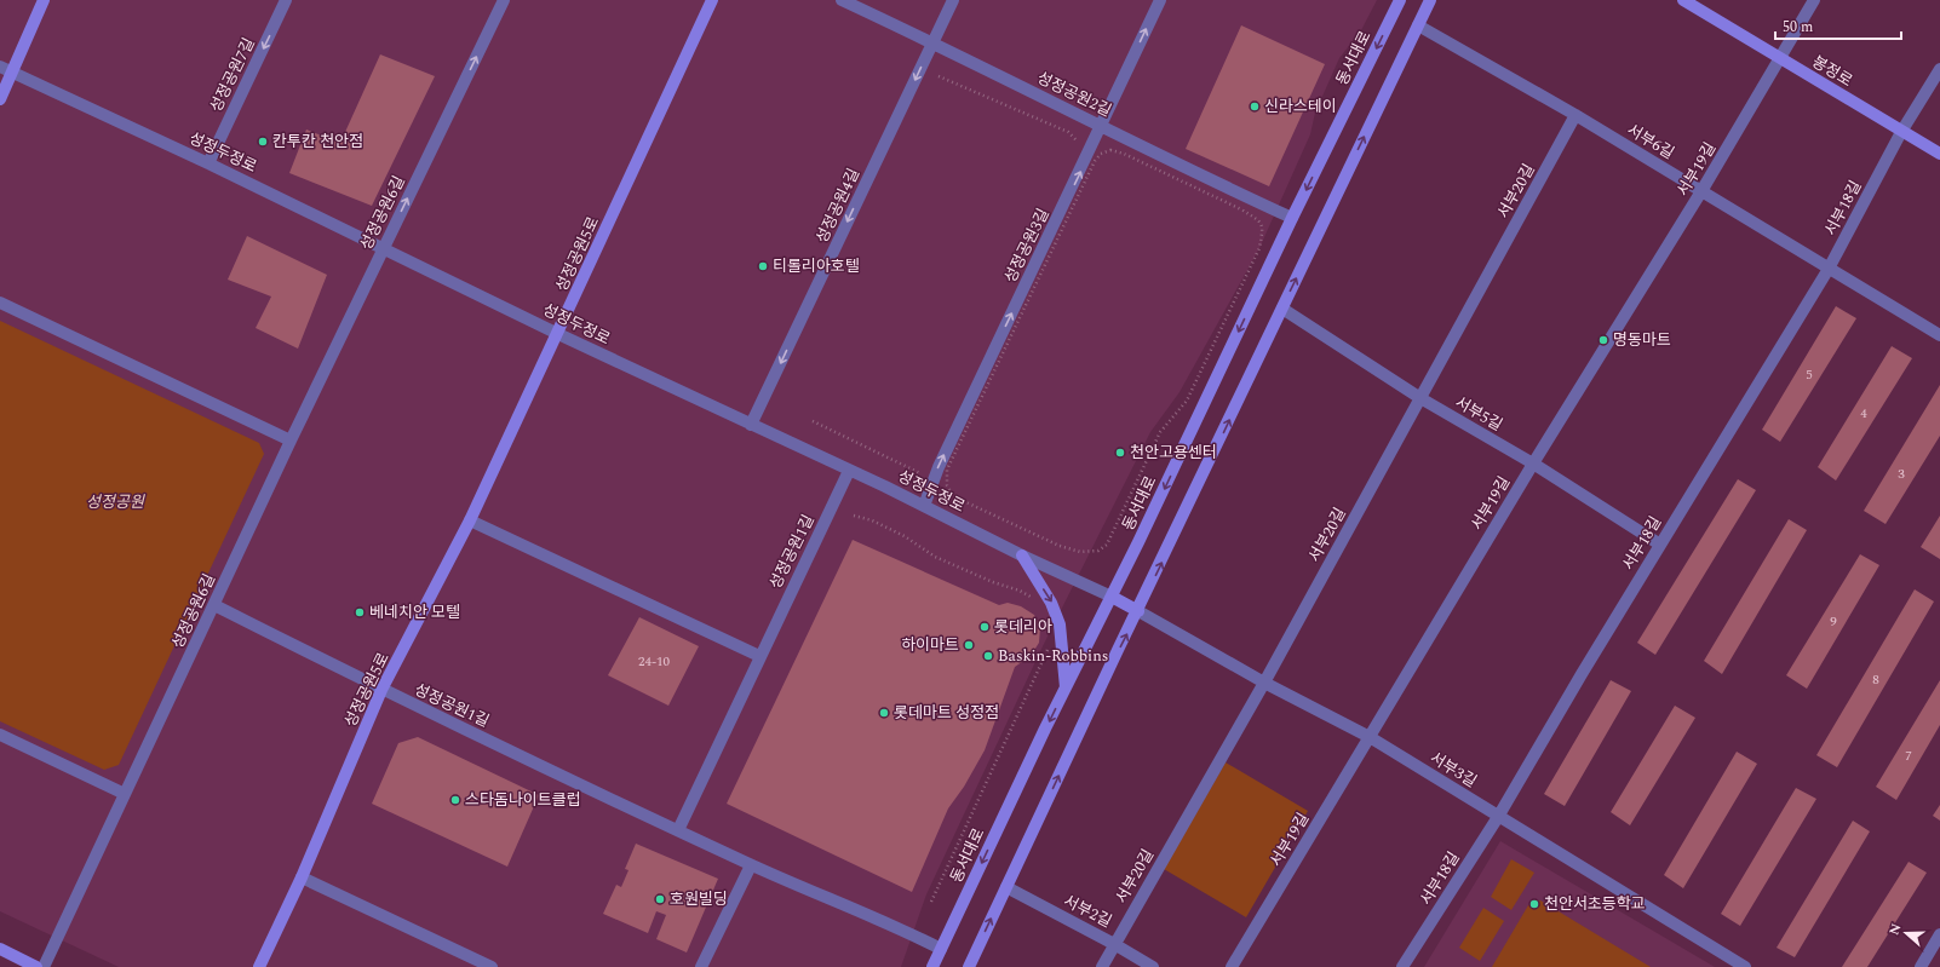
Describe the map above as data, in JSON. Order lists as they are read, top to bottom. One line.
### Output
{"streets":{"main road":["동서대로","봉정로","성정두정로","성정공원5로"],"street":["성정공원7길","성정공원2길","서부6길","서부19길","서부20길","성정공원4길","서부18길","성정공원6길","성정공원3길","서부5길","성정공원1길","서부3길","서부2길"]},"crossings":[["동서대로","성정공원2길"],["동서대로","성정두정로"],["동서대로","성정공원1길"],["봉정로","서부19길"],["봉정로","서부18길"],["성정공원7길","성정두정로"],["성정공원2길","성정공원4길"],["성정공원2길","성정공원3길"],["서부6길","서부19길"],["서부6길","서부20길"],["서부6길","서부18길"],["성정두정로","성정공원4길"],["성정두정로","성정공원6길"],["성정두정로","성정공원3길"],["성정두정로","성정공원5로"],["성정두정로","성정공원1길"],["성정두정로","서부3길"],["서부19길","서부5길"],["서부19길","서부3길"],["서부20길","서부5길"],["서부20길","서부3길"],["서부20길","서부2길"],["서부18길","서부5길"],["서부18길","서부3길"],["성정공원6길","성정공원1길"],["성정공원5로","성정공원1길"]],"one_way":["성정공원7길","성정공원4길","성정공원3길"],"parks":["성정공원"],"places":["신라스테이","칸투칸 천안점","티롤리아호텔","명동마트","천안고용센터","베네치안 모텔","롯데리아","하이마트","Baskin-Robbins","롯데마트 성정점","스타돔나이트클럽","호원빌딩","천안서초등학교"],"house_numbers":["5","4","3","9","24-10","8","7"],"scale_bar":"50 m","north":"left"}
